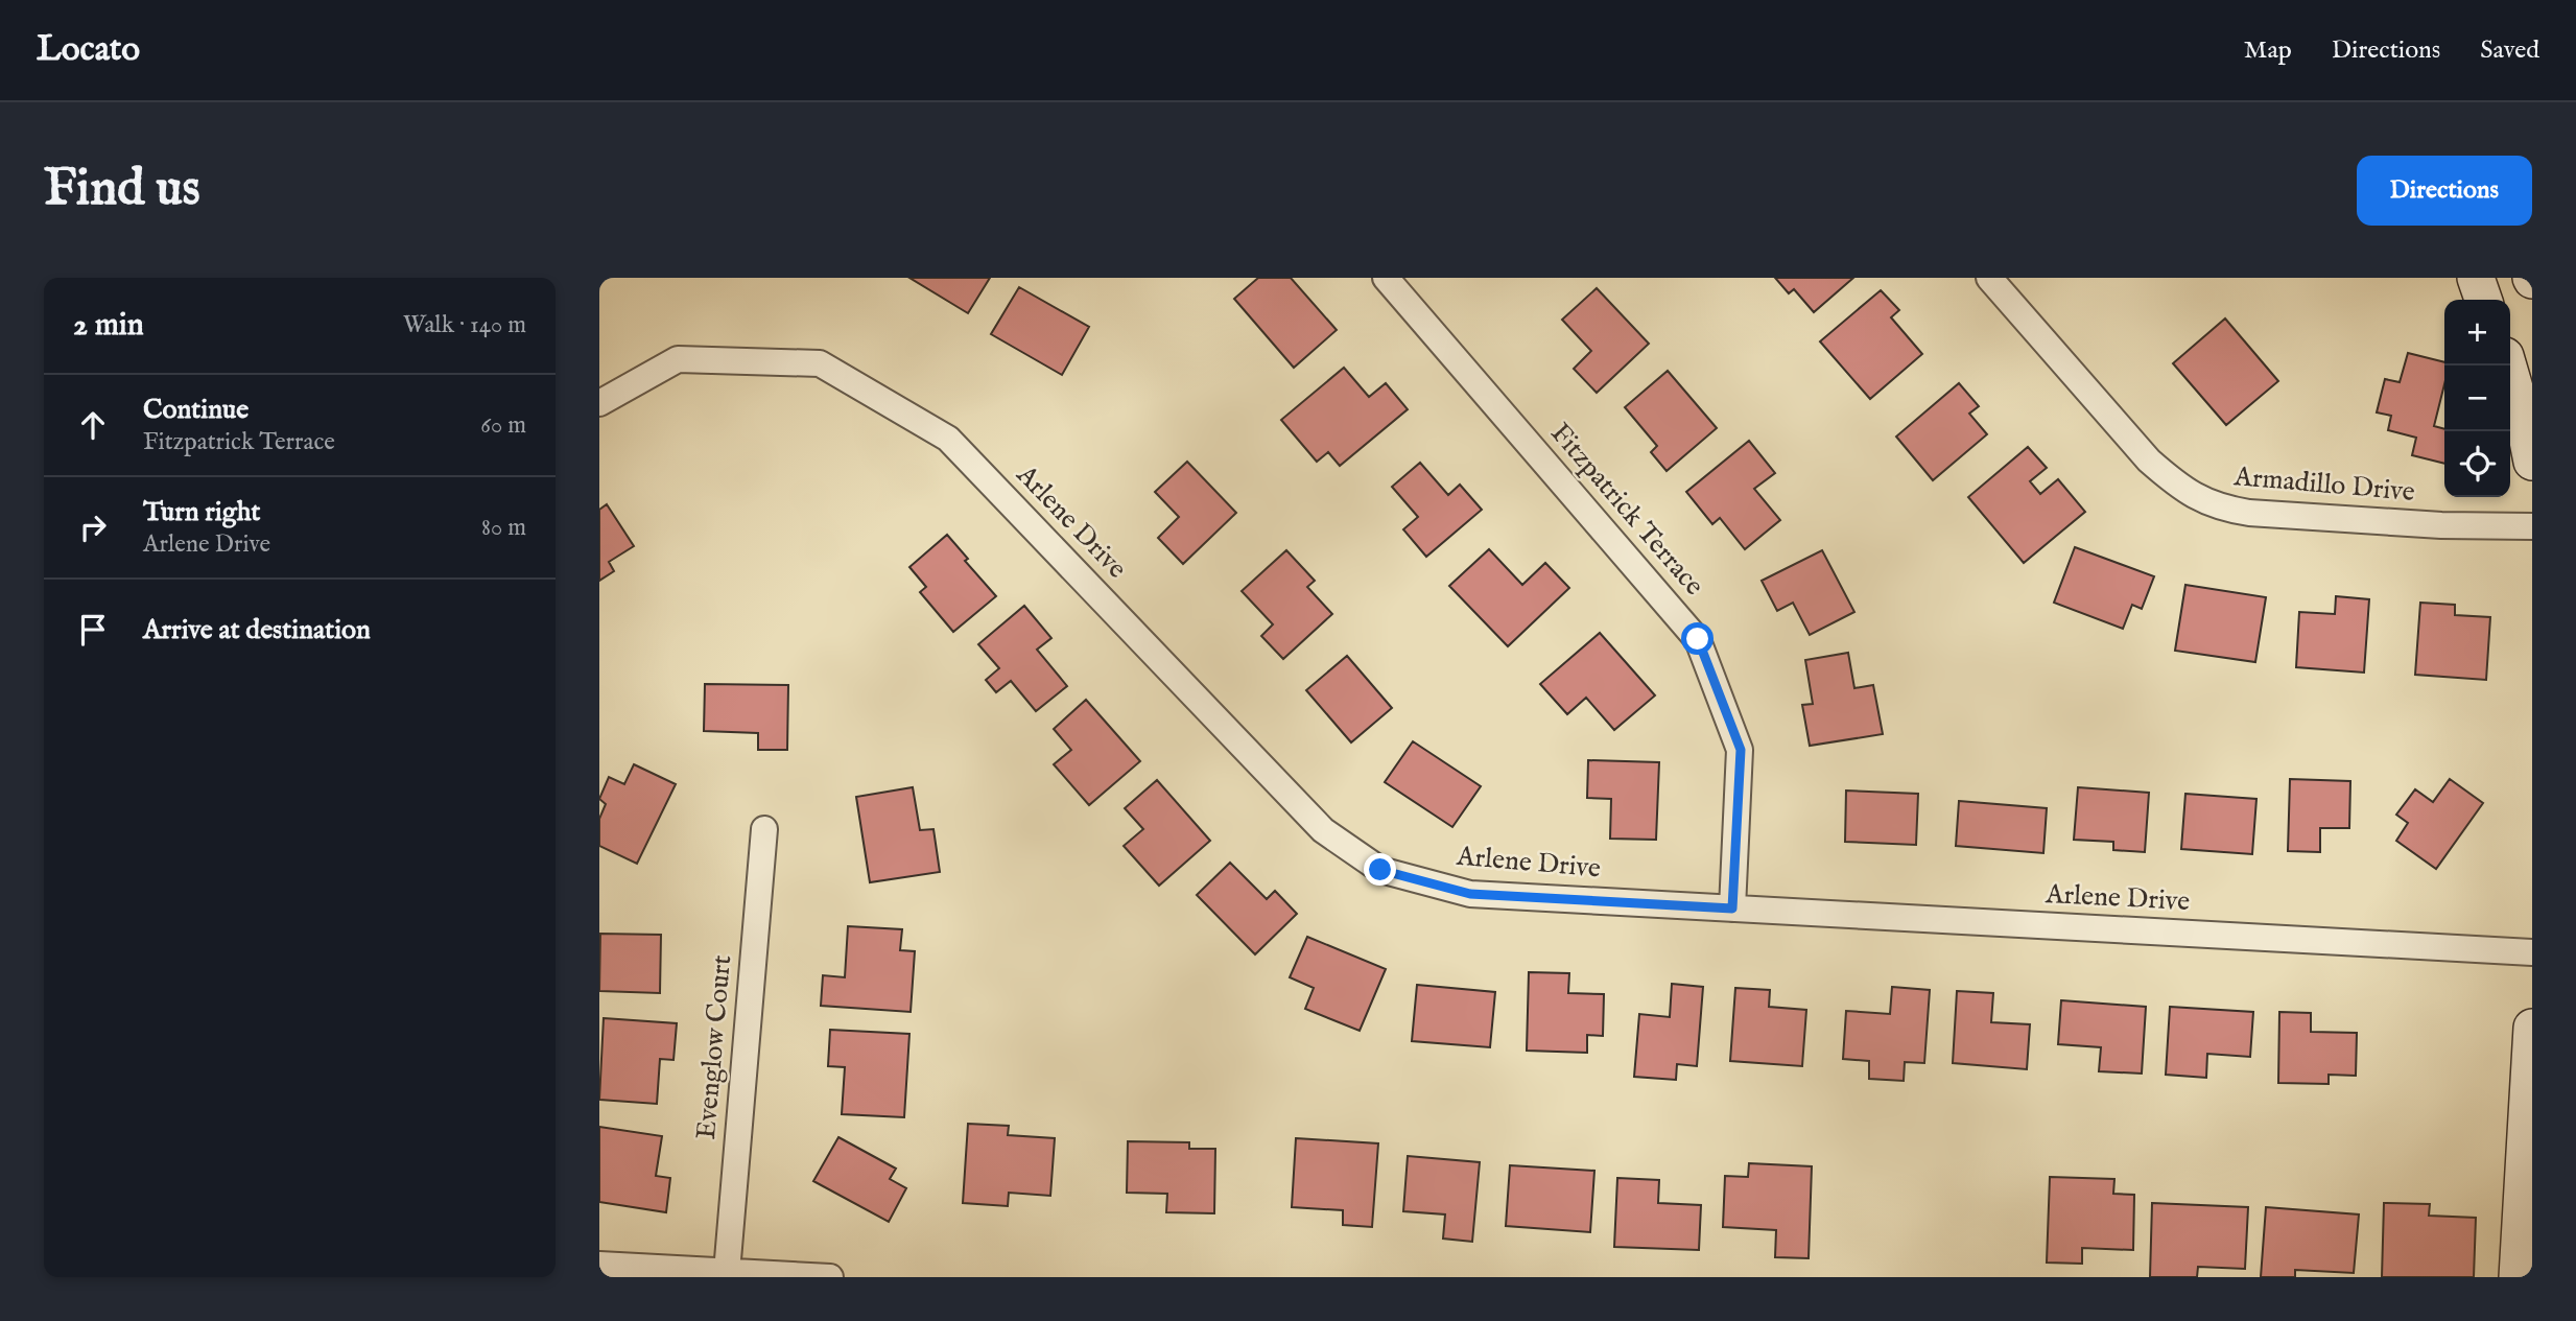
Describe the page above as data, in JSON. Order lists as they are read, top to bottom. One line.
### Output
{"streets":{"street":["Armadillo Drive","Fitzpatrick Terrace","Arlene Drive","Evenglow Court"]},"crossings":[["Fitzpatrick Terrace","Arlene Drive"]],"page":{"header":"Locato","nav":["Map","Directions","Saved"],"buttons":"Directions","title":"Find us","heading":["2 min","Walk · 140 m"],"map_buttons":["+","−"],"list":[["Continue","Fitzpatrick Terrace","60 m"],["Turn right","Arlene Drive","80 m"],"Arrive at destination"]}}
